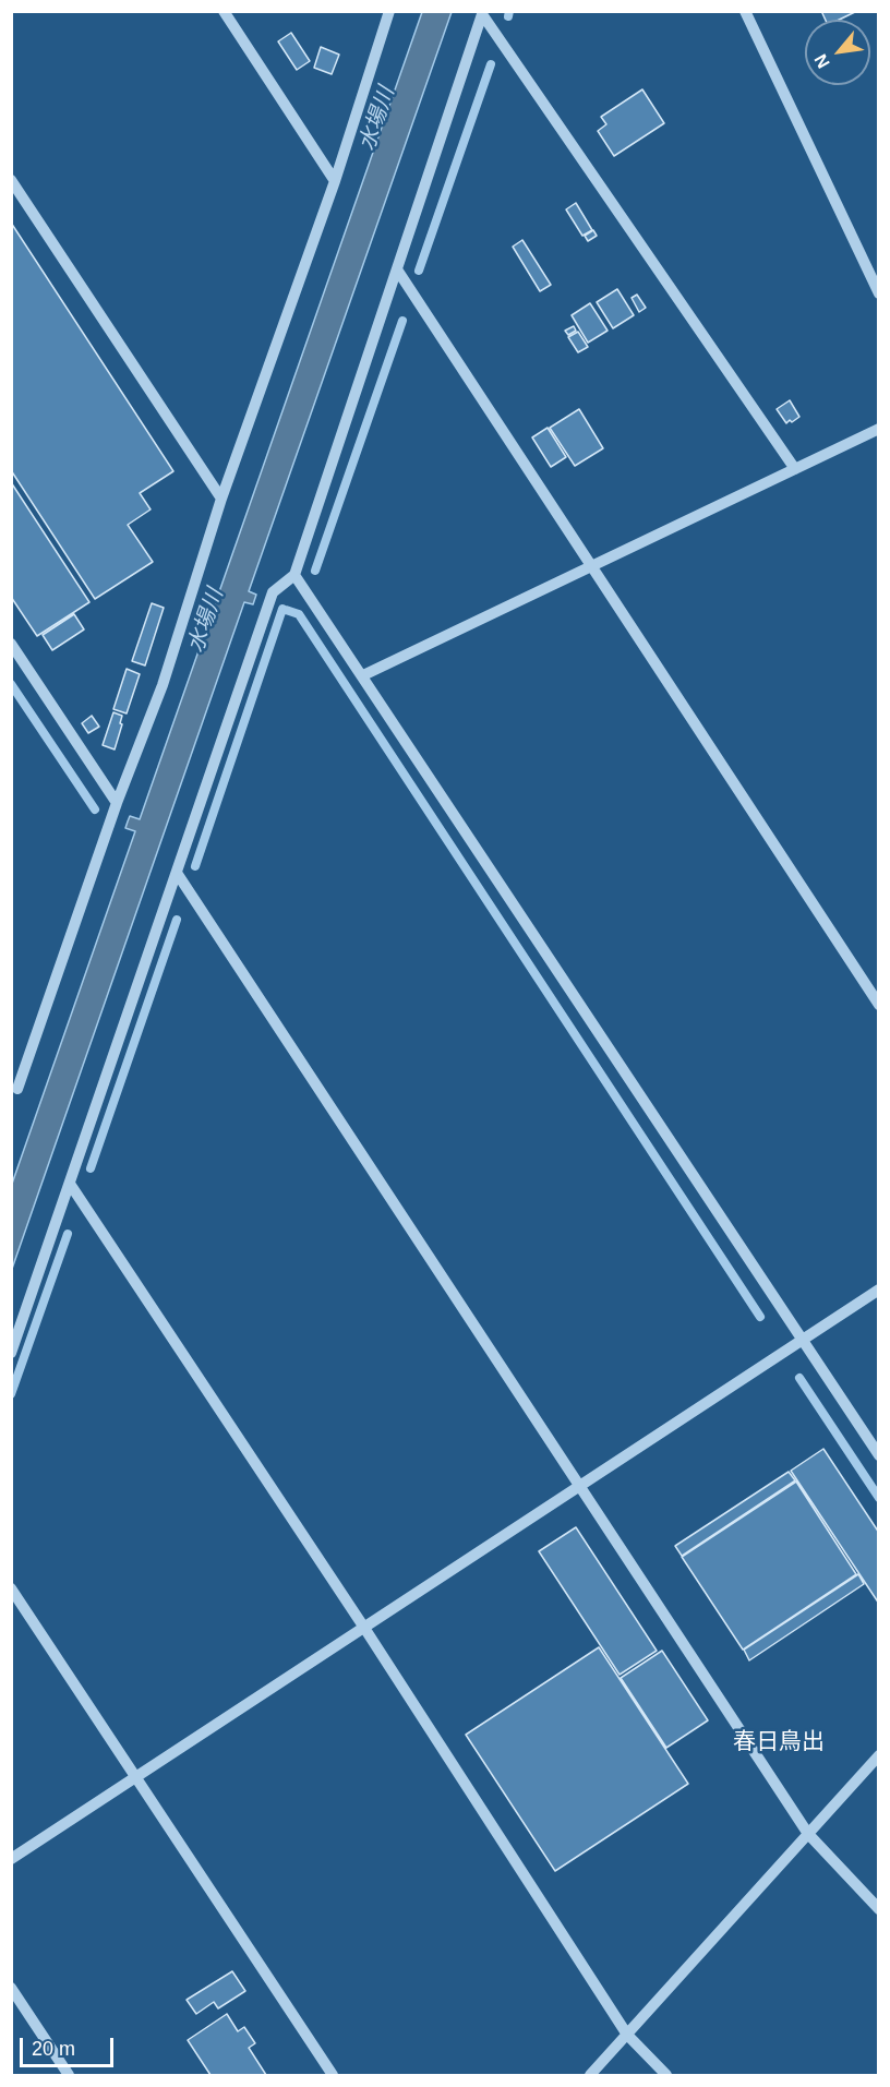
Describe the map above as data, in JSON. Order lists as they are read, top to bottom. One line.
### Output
{"districts":["春日鳥出"],"water":["水場川"],"scale_bar":"20 m","north":"bottom left"}
